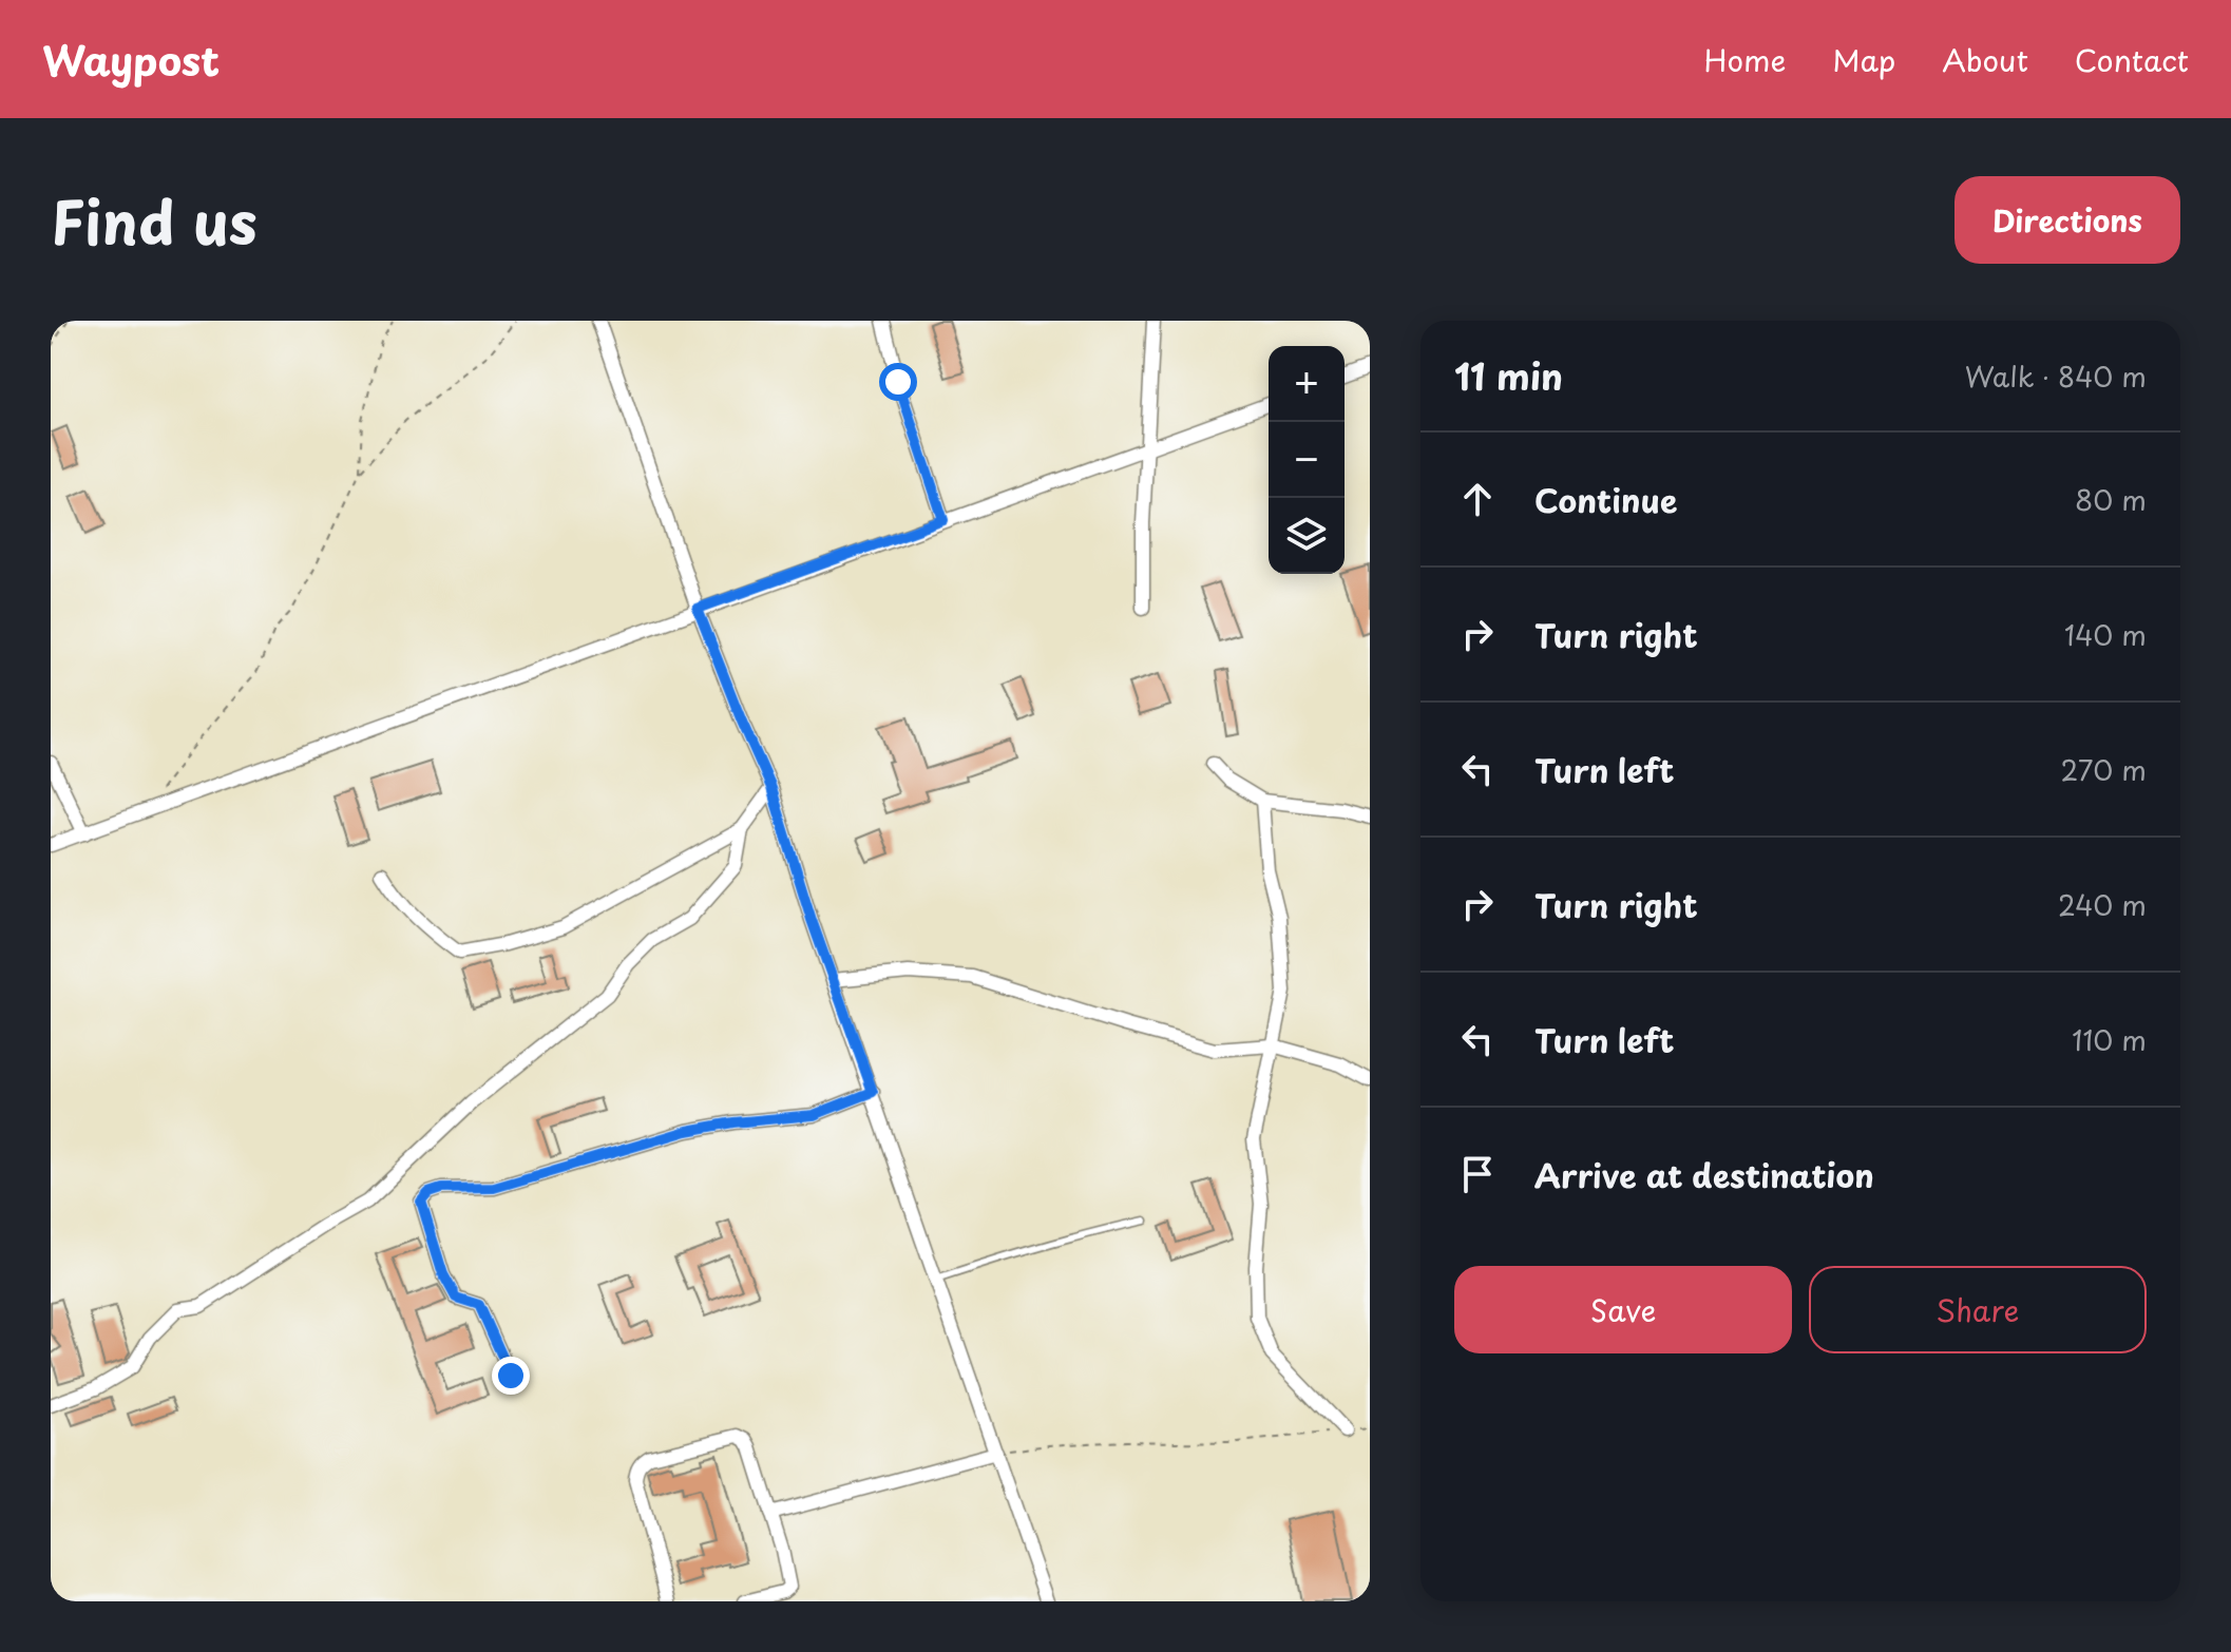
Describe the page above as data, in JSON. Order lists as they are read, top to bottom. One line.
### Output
{"page":{"header":"Waypost","nav":["Home","Map","About","Contact"],"title":"Find us","buttons":["Directions",["Save","Share"]],"heading":["11 min","Walk · 840 m"],"map_buttons":["+","−"],"list":[["Continue","80 m"],["Turn right","140 m"],["Turn left","270 m"],["Turn right","240 m"],["Turn left","110 m"],"Arrive at destination"]}}
